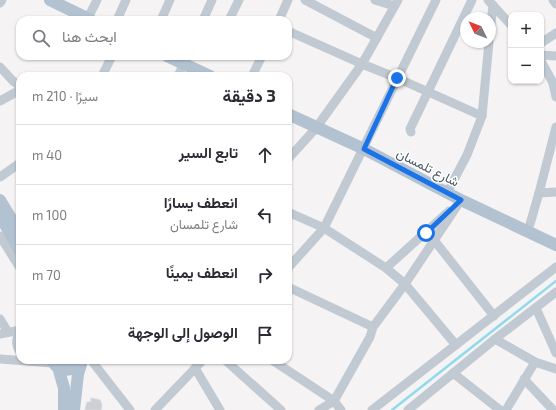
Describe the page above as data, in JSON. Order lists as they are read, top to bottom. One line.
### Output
{"streets":{"main road":["شارع تلمسان"]},"north":"top left","page":{"map_buttons":["+","−"],"search":"ابحث هنا","heading":["3 دقيقة","سيرًا · 210 m"],"list":[["تابع السير","40 m"],["انعطف يسارًا","شارع تلمسان","100 m"],["انعطف يمينًا","70 m"],"الوصول إلى الوجهة"]}}
